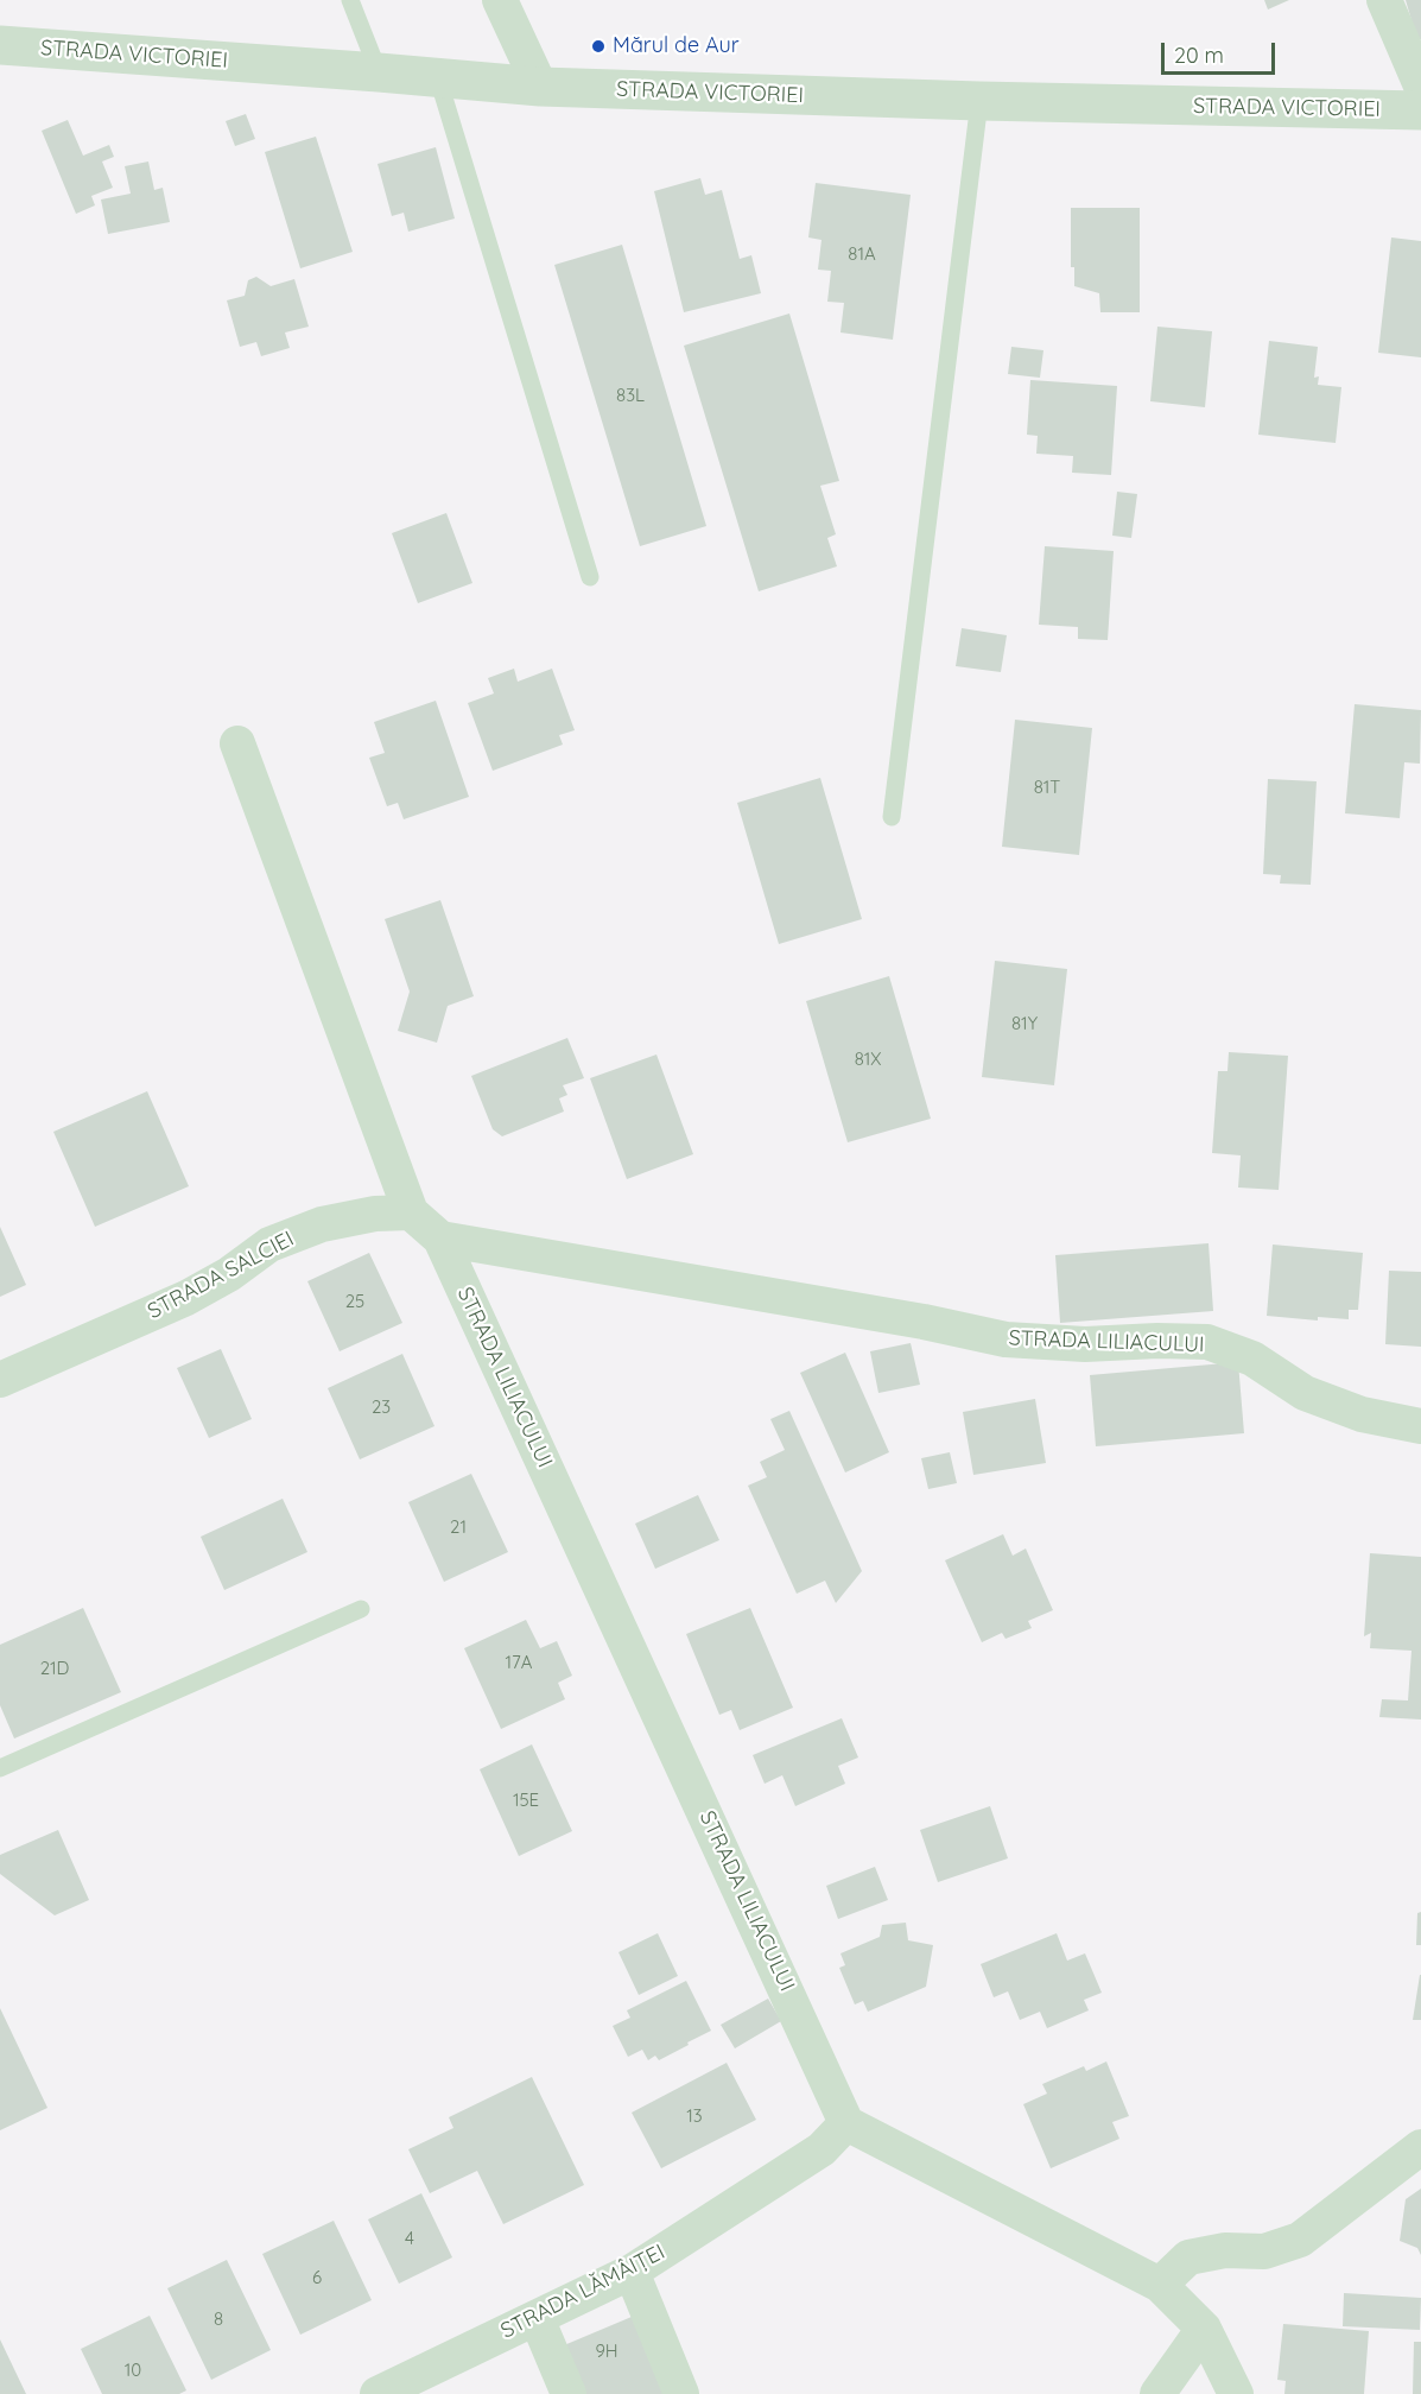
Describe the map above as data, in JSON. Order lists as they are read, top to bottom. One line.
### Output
{"streets":{"street":["STRADA VICTORIEI","STRADA SALCIEI","STRADA LILIACULUI","STRADA LĂMÂIȚEI"]},"crossings":[["STRADA SALCIEI","STRADA LILIACULUI"],["STRADA LILIACULUI","STRADA LĂMÂIȚEI"]],"places":["Mărul de Aur"],"house_numbers":["81A","83L","81T","81Y","81X","25","23","21","17A","21D","15E","13","4","6","8","9H","10"],"scale_bar":"20 m"}
